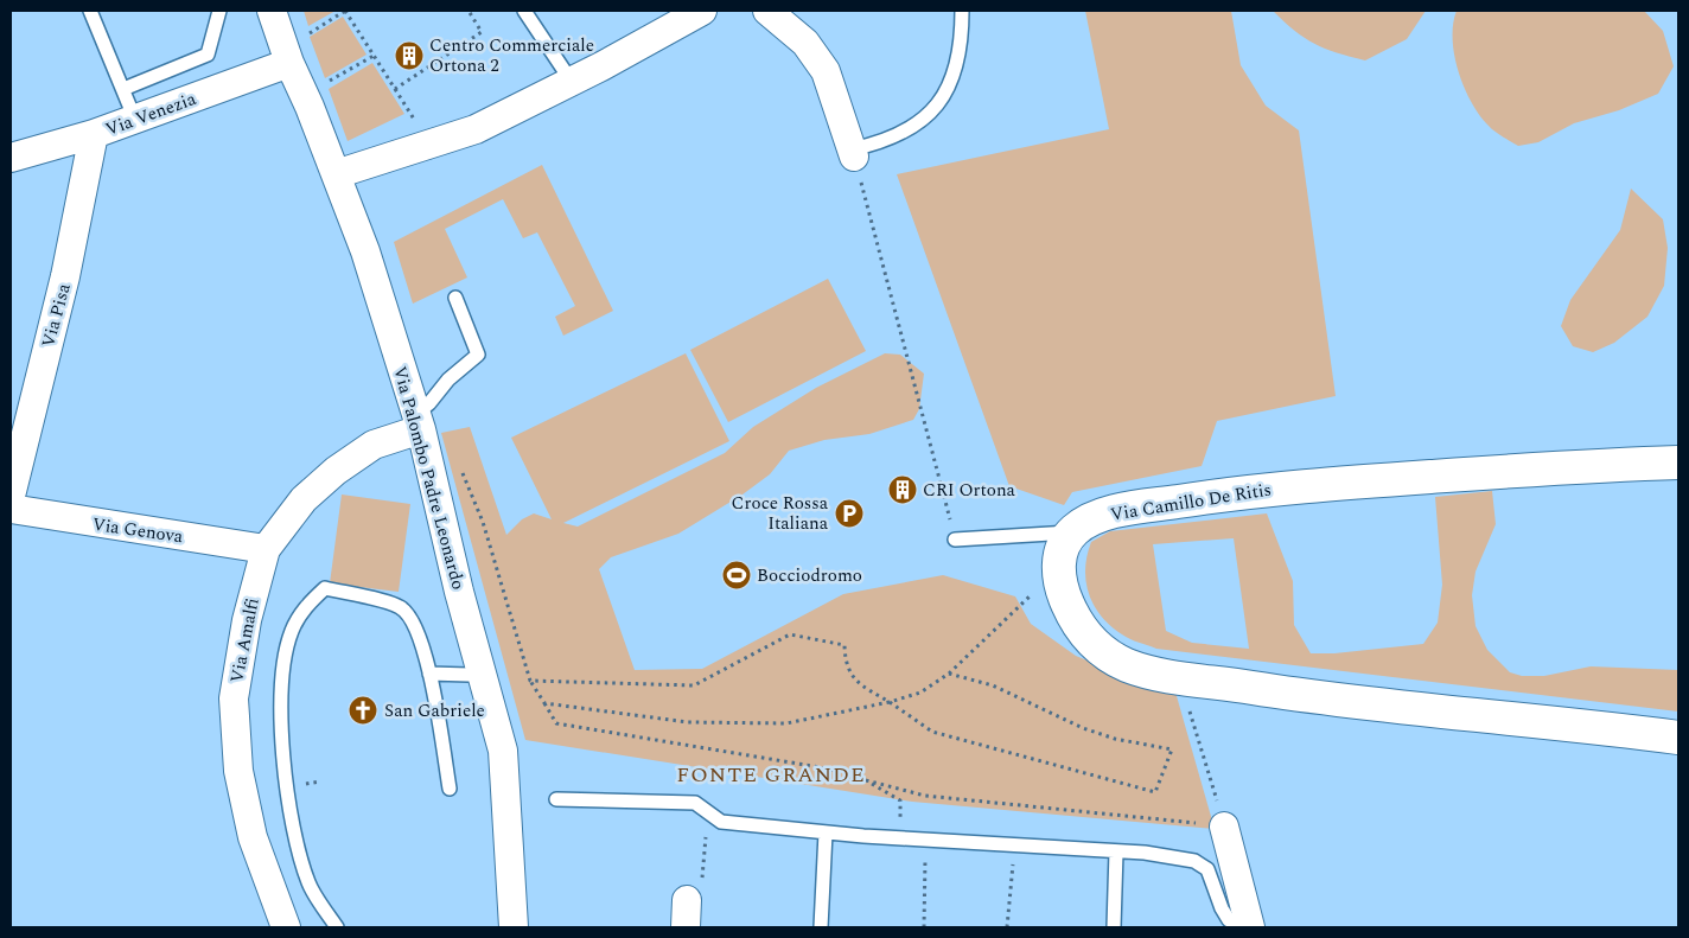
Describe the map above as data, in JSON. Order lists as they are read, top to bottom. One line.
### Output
{"streets":{"street":["Via Venezia","Via Pisa","Via Palombo Padre Leonardo","Via Camillo De Ritis","Via Genova","Via Amalfi"]},"crossings":[["Via Venezia","Via Pisa"],["Via Venezia","Via Palombo Padre Leonardo"],["Via Palombo Padre Leonardo","Via Amalfi"],["Via Genova","Via Amalfi"]],"districts":["FONTE GRANDE"],"places":{"building":["Centro Commerciale Ortona 2","CRI Ortona"],"parking":["Croce Rossa Italiana"],"sports":["Bocciodromo"],"church":["San Gabriele"]}}
